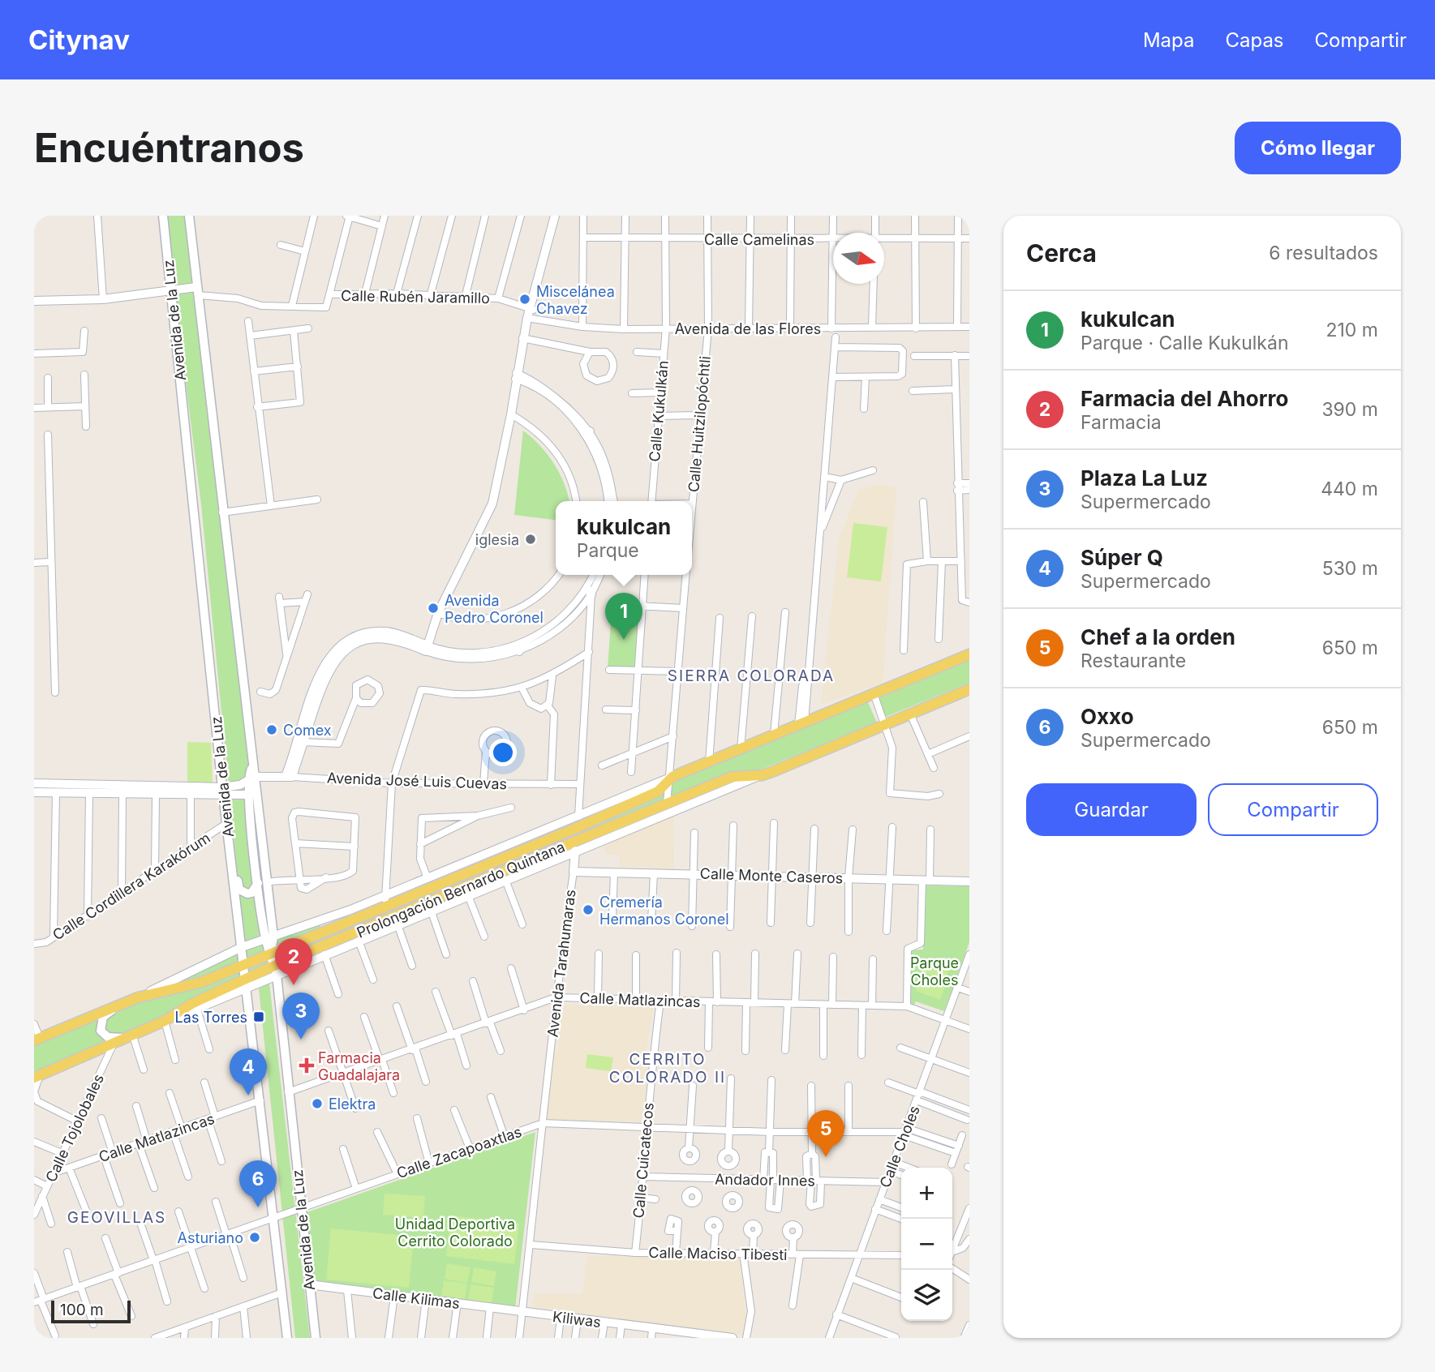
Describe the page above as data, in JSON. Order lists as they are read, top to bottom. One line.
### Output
{"streets":{"main road":["Avenida de la Luz","Prolongación Bernardo Quintana"],"street":["Calle Camelinas","Calle Rubén Jaramillo","Avenida de las Flores","Calle Kukulkán","Calle Huitzilopóchtli","Avenida José Luis Cuevas","Calle Monte Caseros","Calle Cordillera Karakórum","Avenida Tarahumaras","Calle Matlazincas","Calle Tojolobales","Calle Choles","Calle Zacapoaxtlas","Calle Cuicatecos","Andador Innes","Calle Maciso Tibesti","Calle Kilimas","Kiliwas"]},"crossings":[["Calle Camelinas","Calle Kukulkán"],["Calle Camelinas","Calle Huitzilopóchtli"],["Calle Rubén Jaramillo","Avenida de las Flores"],["Avenida de la Luz","Avenida José Luis Cuevas"],["Avenida de la Luz","Calle Cordillera Karakórum"],["Avenida de la Luz","Prolongación Bernardo Quintana"],["Avenida de la Luz","Calle Matlazincas"],["Avenida de la Luz","Calle Zacapoaxtlas"],["Avenida de la Luz","Calle Kilimas"],["Avenida de las Flores","Calle Kukulkán"],["Avenida de las Flores","Calle Huitzilopóchtli"],["Avenida José Luis Cuevas","Avenida Tarahumaras"],["Calle Monte Caseros","Avenida Tarahumaras"],["Prolongación Bernardo Quintana","Avenida Tarahumaras"],["Prolongación Bernardo Quintana","Calle Tojolobales"],["Avenida Tarahumaras","Calle Matlazincas"],["Avenida Tarahumaras","Calle Zacapoaxtlas"],["Avenida Tarahumaras","Calle Maciso Tibesti"],["Avenida Tarahumaras","Calle Kilimas"],["Avenida Tarahumaras","Kiliwas"],["Calle Matlazincas","Calle Tojolobales"],["Calle Matlazincas","Calle Choles"],["Calle Matlazincas","Calle Cuicatecos"],["Calle Choles","Calle Zacapoaxtlas"],["Calle Choles","Andador Innes"],["Calle Choles","Calle Maciso Tibesti"],["Calle Zacapoaxtlas","Calle Cuicatecos"],["Calle Cuicatecos","Andador Innes"],["Calle Cuicatecos","Calle Maciso Tibesti"],["Calle Kilimas","Kiliwas"]],"districts":["SIERRA COLORADA","CERRITO COLORADO II","GEOVILLAS"],"parks":["Parque Choles","Unidad Deportiva Cerrito Colorado"],"places":{"other":["Miscelánea Chavez","iglesia","Avenida Pedro Coronel","Comex","Cremería Hermanos Coronel","Elektra","Asturiano"],"transit":["Las Torres"],"health":["Farmacia Guadalajara"]},"scale_bar":"100 m","north":"right","page":{"header":"Citynav","nav":["Mapa","Capas","Compartir"],"buttons":["Cómo llegar",["Guardar","Compartir"]],"title":"Encuéntranos","heading":["Cerca","6 resultados"],"list":[{"mark":"1","name":"kukulcan","note":"Parque · Calle Kukulkán","value":"210 m"},{"mark":"2","name":"Farmacia del Ahorro","note":"Farmacia","value":"390 m"},{"mark":"3","name":"Plaza La Luz","note":"Supermercado","value":"440 m"},{"mark":"4","name":"Súper Q","note":"Supermercado","value":"530 m"},{"mark":"5","name":"Chef a la orden","note":"Restaurante","value":"650 m"},{"mark":"6","name":"Oxxo","note":"Supermercado","value":"650 m"}],"popup":["kukulcan","Parque"],"pins":["1","2","3","4","5","6"],"map_buttons":["+","−"],"scale":"100 m"}}
